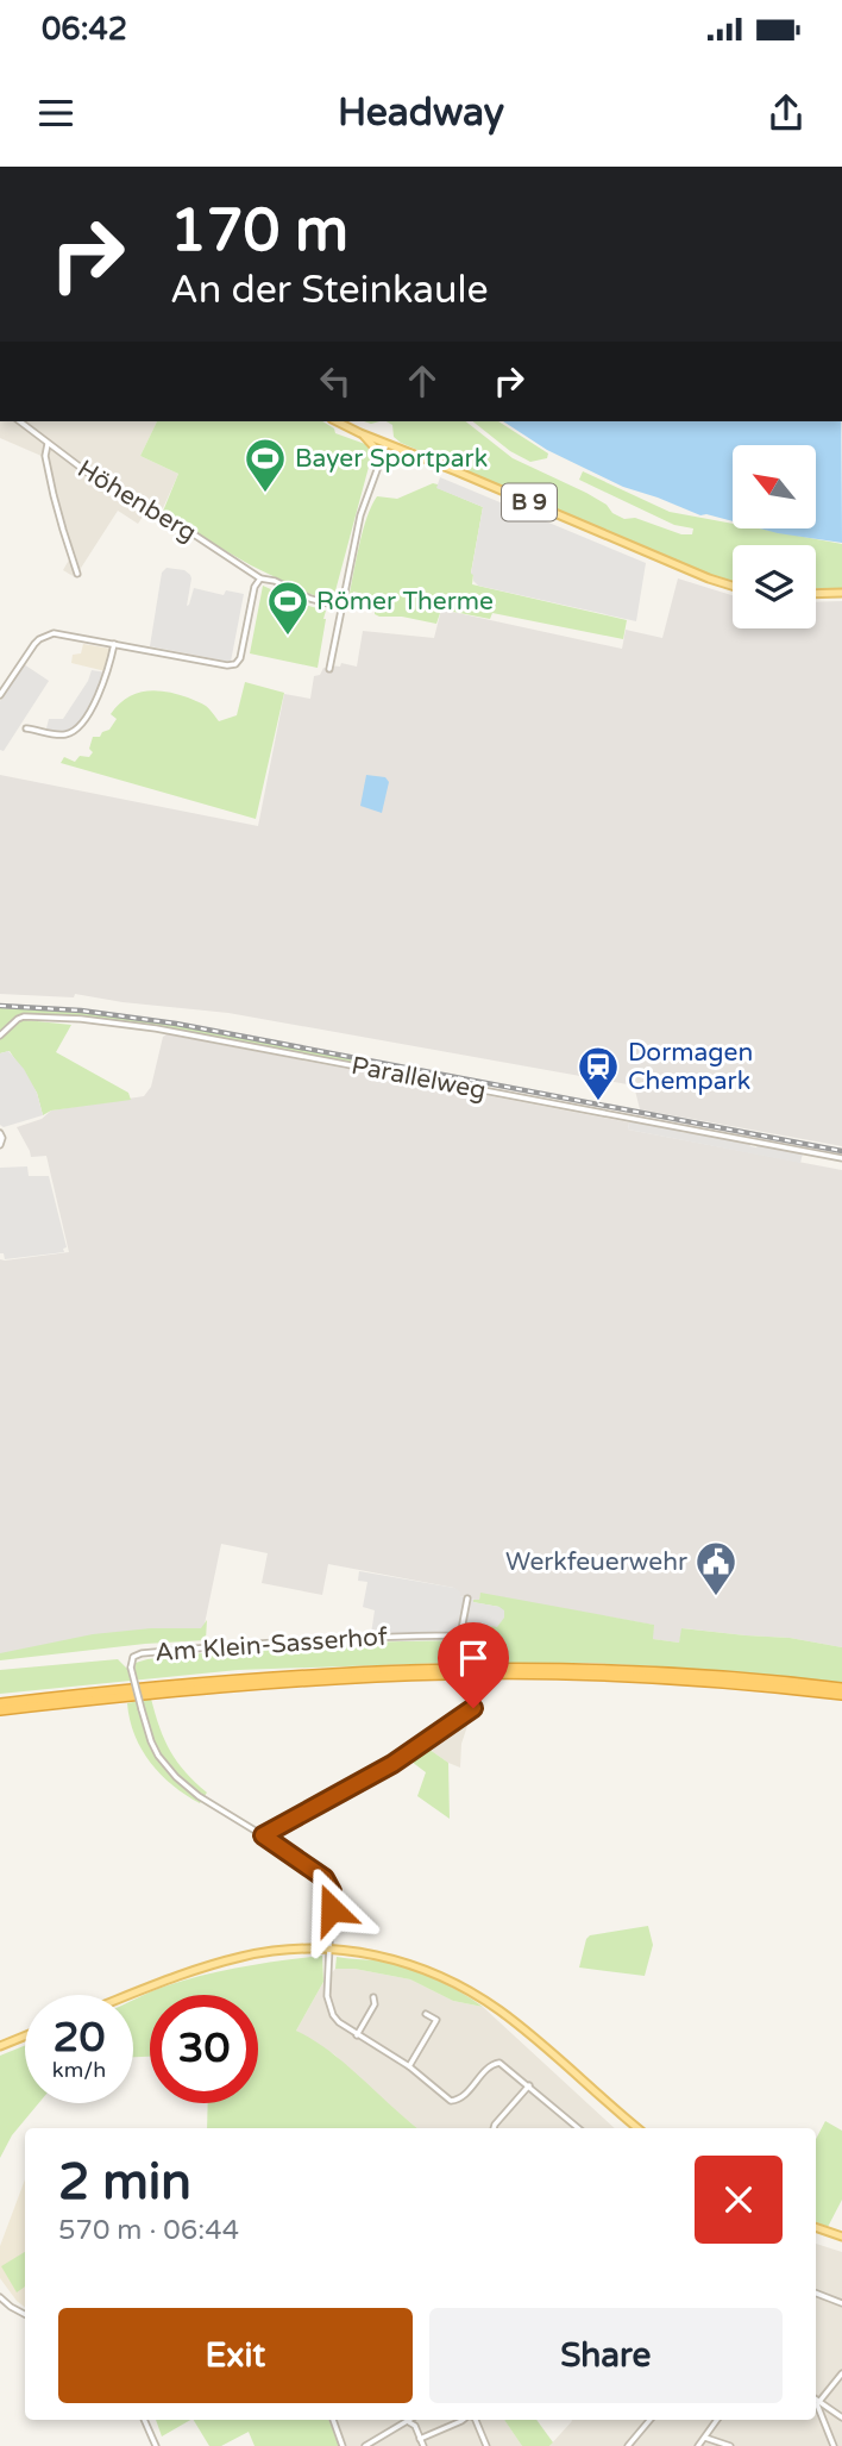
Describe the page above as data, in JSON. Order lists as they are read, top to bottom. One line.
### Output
{"streets":{"main road":["B 9"],"street":["Höhenberg","Parallelweg","Am Klein-Sasserhof"]},"places":{"sports":["Bayer Sportpark","Römer Therme"],"station":["Dormagen Chempark"],"public building":["Werkfeuerwehr"]},"north":"top left","page":{"status":"06:42","header":"Headway","turn":["170 m","An der Steinkaule"],"speed":"20 km/h","limit":"30","heading":["2 min","570 m · 06:44"],"buttons":["Exit","Share"]}}
